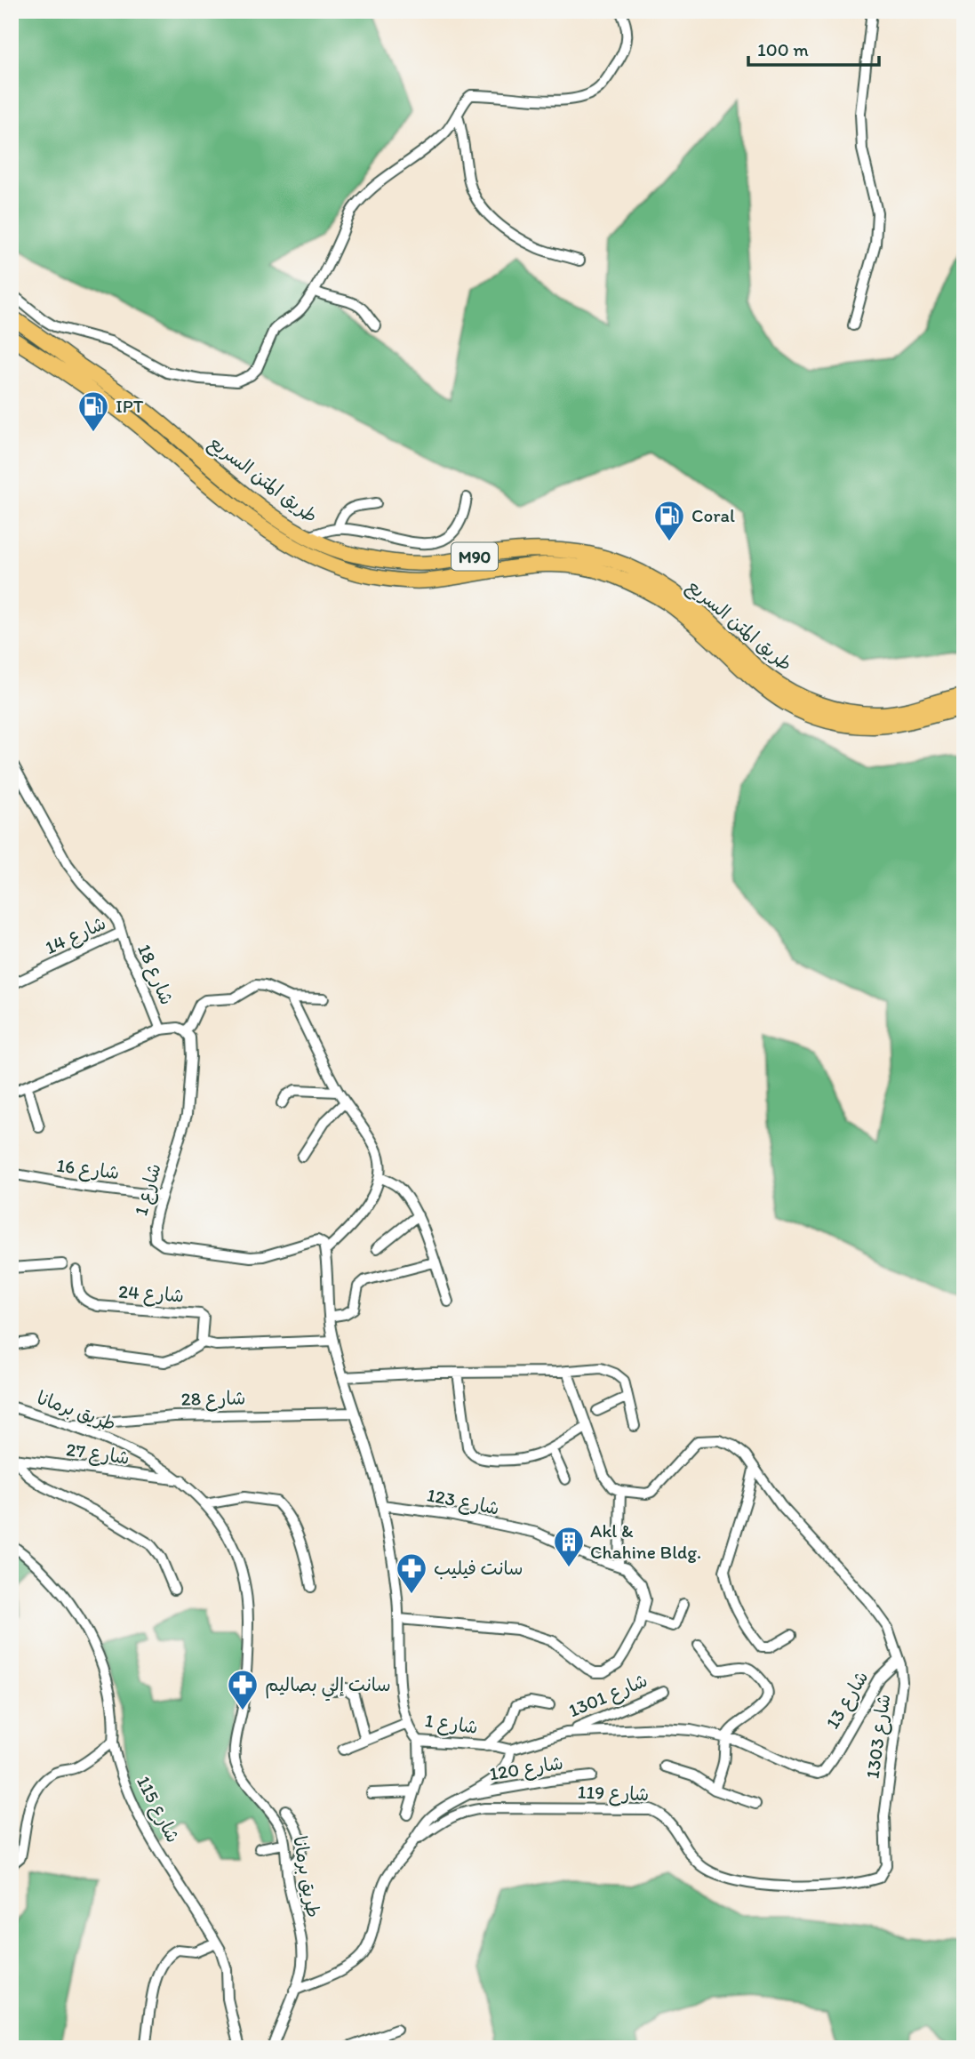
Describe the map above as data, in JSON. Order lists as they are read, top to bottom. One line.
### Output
{"streets":{"highway":["طريق المتن السريع","M90"],"street":["شارع 14","شارع 18","شارع 16","شارع 1","شارع 24","شارع 28","طريق برمانا","شارع 27","شارع 123","شارع 1301","شارع 13","شارع 1303","شارع 120","شارع 119","شارع 115"]},"crossings":[["شارع 14","شارع 18"],["شارع 16","شارع 1"],["شارع 1","شارع 28"],["شارع 1","شارع 123"],["شارع 1","شارع 13"],["شارع 28","طريق برمانا"],["طريق برمانا","شارع 27"],["شارع 1301","شارع 13"],["شارع 13","شارع 1303"],["شارع 1303","شارع 119"]],"places":{"fuel station":["IPT","Coral"],"building":["Akl & Chahine Bldg."],"pharmacy":["سانت فيليب","سانت إلي بصاليم"]},"scale_bar":"100 m"}
